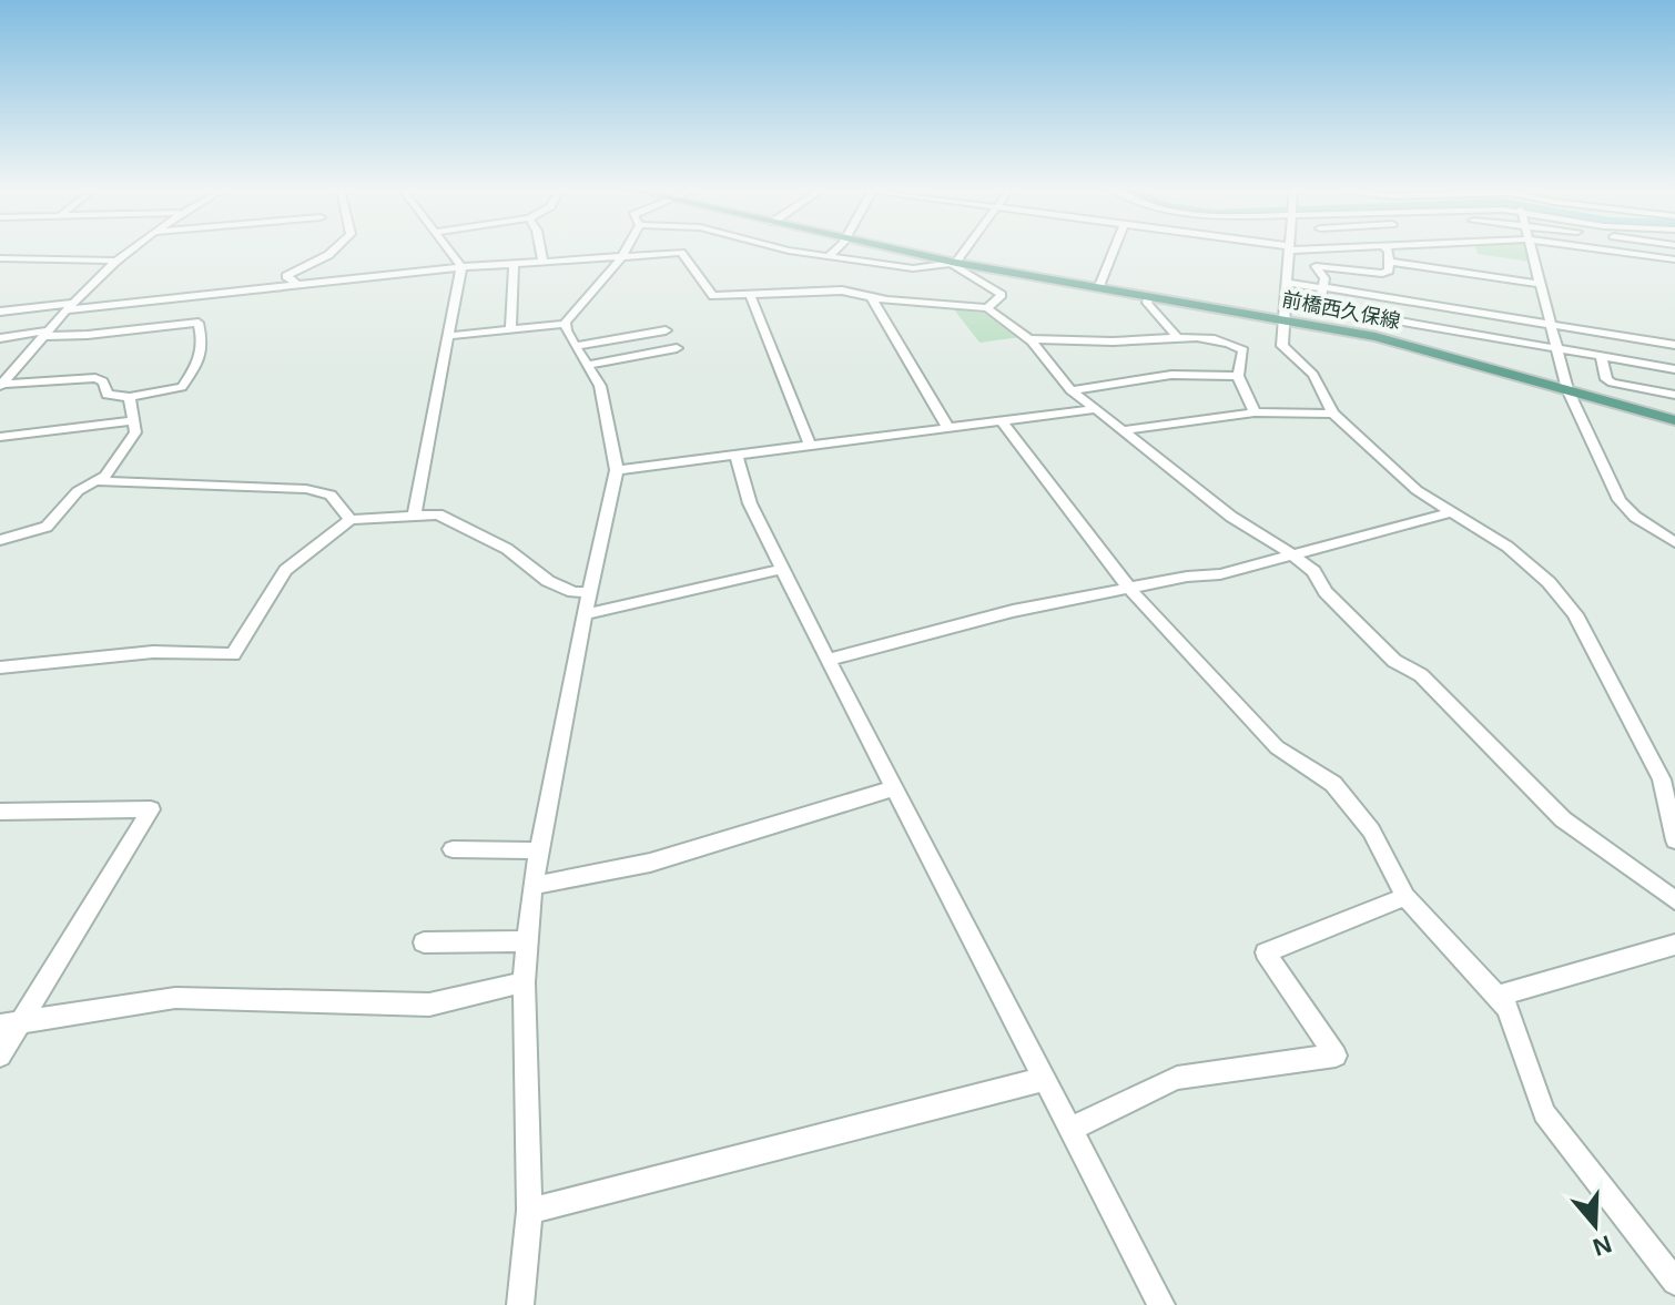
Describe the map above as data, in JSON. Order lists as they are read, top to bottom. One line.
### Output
{"streets":{"main road":["前橋西久保線"]},"north":"bottom"}
